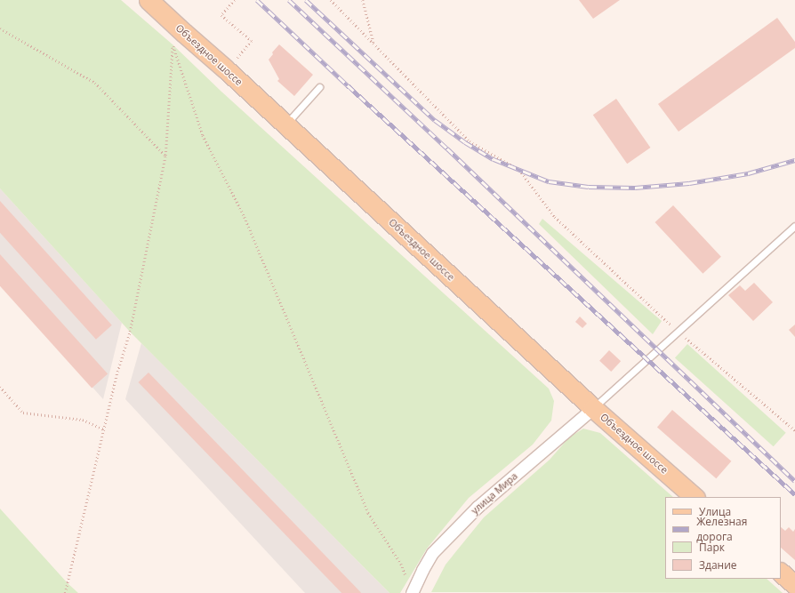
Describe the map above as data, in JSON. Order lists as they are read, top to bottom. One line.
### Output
{"streets":{"main road":["Объездное шоссе"],"street":["улица Мира"]},"crossings":[["Объездное шоссе","улица Мира"]],"legend":["Улица","Железная дорога","Парк","Здание"]}
